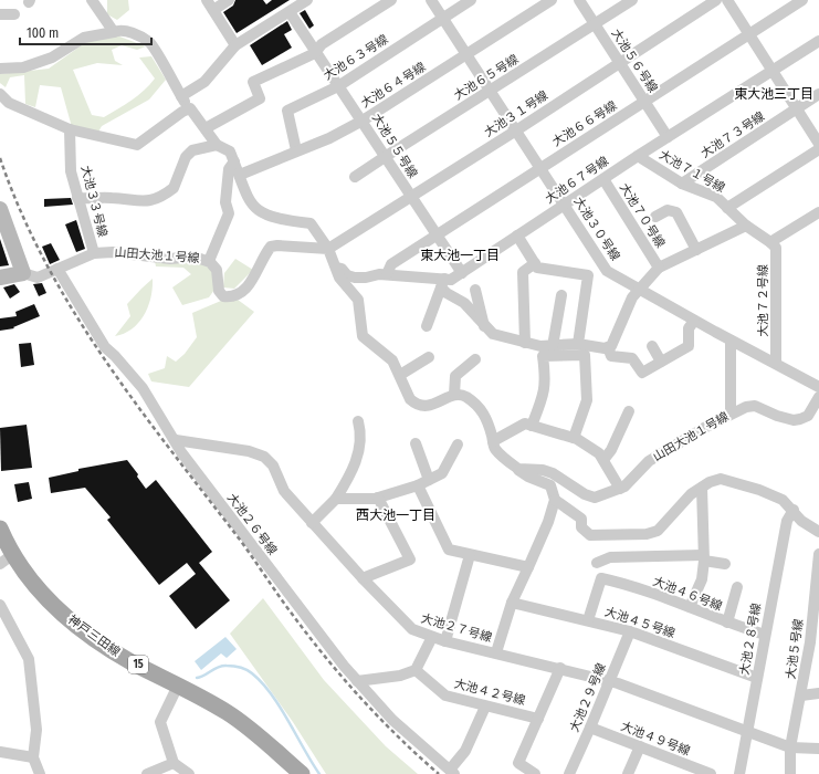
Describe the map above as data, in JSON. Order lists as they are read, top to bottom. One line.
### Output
{"streets":{"main road":["神戸三田線","15"],"street":["大池６３号線","大池５６号線","大池６５号線","大池６４号線","大池３１号線","大池６６号線","大池７３号線","大池５５号線","大池７１号線","大池６７号線","大池３３号線","大池７０号線","大池３０号線","山田大池１号線","大池７２号線","大池２６号線","大池４６号線","大池４５号線","大池２７号線","大池２８号線","大池５号線","大池４２号線","大池２９号線","大池４９号線"]},"crossings":[["大池６３号線","大池６４号線"],["大池６３号線","大池５５号線"],["大池６３号線","大池３０号線"],["大池５６号線","大池６５号線"],["大池５６号線","大池３１号線"],["大池５６号線","大池６６号線"],["大池５６号線","大池６７号線"],["大池６５号線","大池５５号線"],["大池６５号線","大池３０号線"],["大池６４号線","大池５５号線"],["大池６４号線","大池３０号線"],["大池３１号線","大池５５号線"],["大池３１号線","大池３０号線"],["大池３１号線","山田大池１号線"],["大池６６号線","大池５５号線"],["大池６６号線","大池６７号線"],["大池６６号線","大池３０号線"],["大池７３号線","大池７１号線"],["大池５５号線","大池６７号線"],["大池７１号線","大池６７号線"],["大池７１号線","大池７０号線"],["大池７１号線","大池７２号線"],["大池６７号線","大池７０号線"],["大池６７号線","大池３０号線"],["大池３３号線","山田大池１号線"],["大池７０号線","大池３０号線"],["大池３０号線","大池７２号線"],["山田大池１号線","大池２６号線"],["大池２６号線","大池２７号線"],["大池４６号線","大池４５号線"],["大池４６号線","大池２８号線"],["大池４５号線","大池２８号線"],["大池４５号線","大池２９号線"],["大池２７号線","大池２８号線"],["大池２７号線","大池５号線"],["大池２７号線","大池２９号線"],["大池２９号線","大池４９号線"]],"districts":["東大池三丁目","東大池一丁目","西大池一丁目"],"scale_bar":"100 m"}
